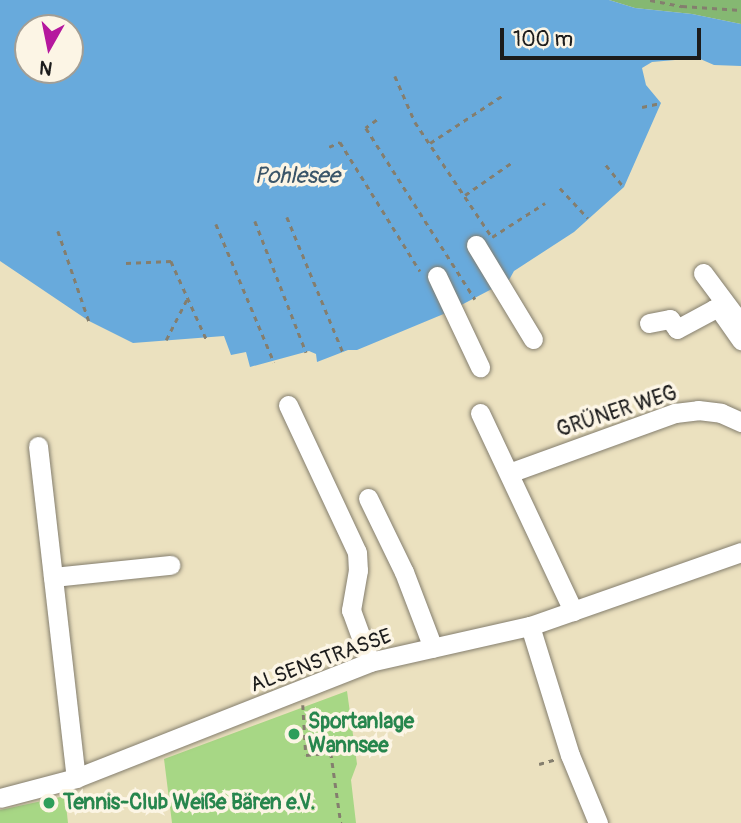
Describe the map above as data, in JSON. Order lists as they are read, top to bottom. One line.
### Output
{"streets":{"street":["GRÜNER WEG","ALSENSTRASSE"]},"water":["Pohlesee"],"places":["Sportanlage Wannsee","Tennis-Club Weiße Bären e.V."],"scale_bar":"100 m","north":"bottom"}
